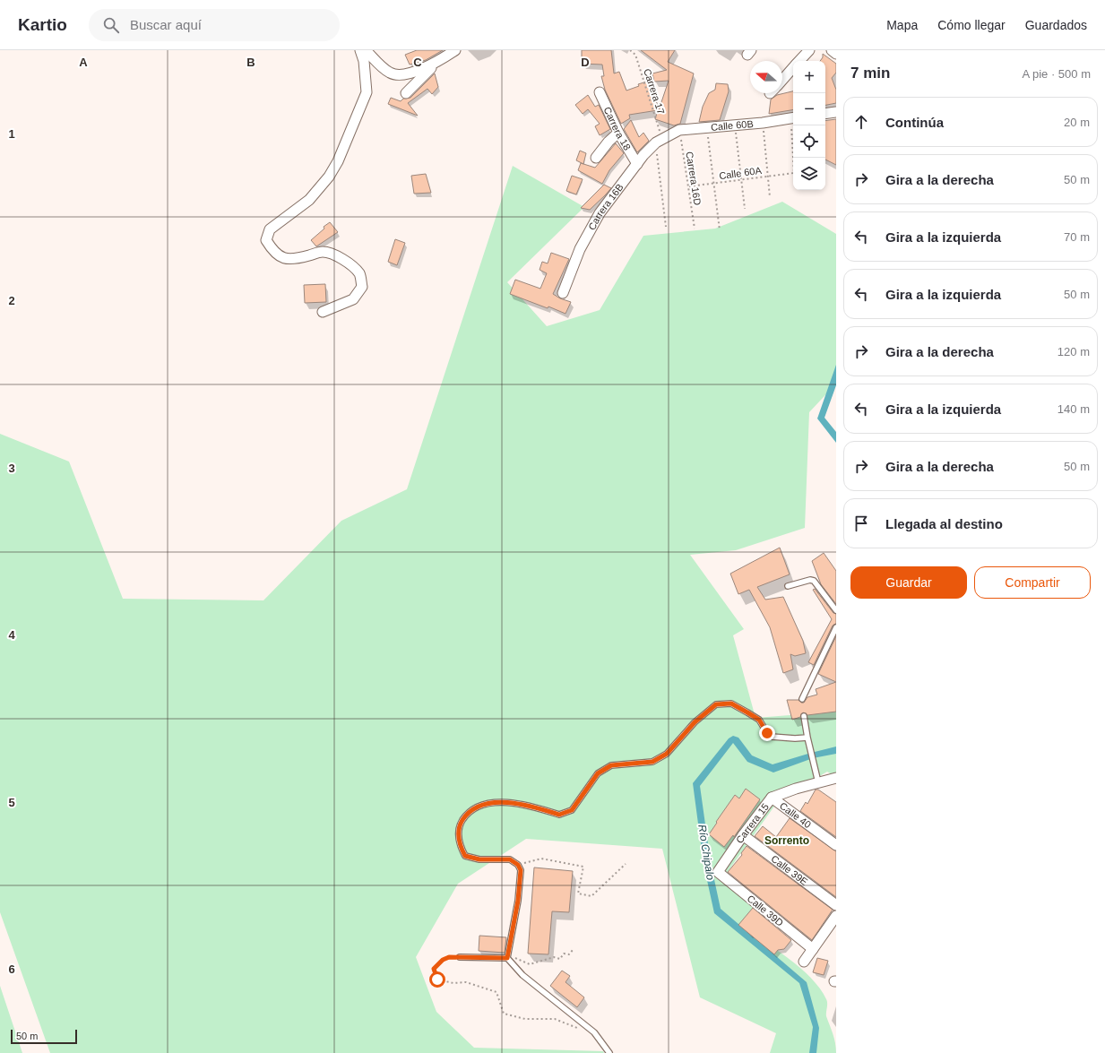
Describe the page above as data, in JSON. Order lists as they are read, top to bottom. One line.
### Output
{"streets":{"street":["Calle 60B","Carrera 18","Carrera 16B","Calle 40","Carrera 15","Calle 39E","Calle 39D"],"path":["Carrera 17","Calle 60A","Carrera 16D"]},"crossings":[["Carrera 17","Calle 60B"],["Carrera 17","Carrera 16B"],["Calle 60B","Carrera 16D"],["Calle 60B","Carrera 16B"],["Carrera 18","Carrera 16B"],["Calle 60A","Carrera 16D"],["Calle 40","Carrera 15"],["Carrera 15","Calle 39E"],["Carrera 15","Calle 39D"]],"districts":["Sorrento"],"water":["Río Chipalo"],"scale_bar":"50 m","north":"left","page":{"header":"Kartio","search":"Buscar aquí","nav":["Mapa","Cómo llegar","Guardados"],"heading":["7 min","A pie · 500 m"],"map_buttons":["+","−"],"list":[["Continúa","20 m"],["Gira a la derecha","50 m"],["Gira a la izquierda","70 m"],["Gira a la izquierda","50 m"],["Gira a la derecha","120 m"],["Gira a la izquierda","140 m"],["Gira a la derecha","50 m"],"Llegada al destino"],"buttons":["Guardar","Compartir"],"scale":"50 m"},"grid":{"columns":["A","B","C","D"],"rows":["1","2","3","4","5","6"]}}
